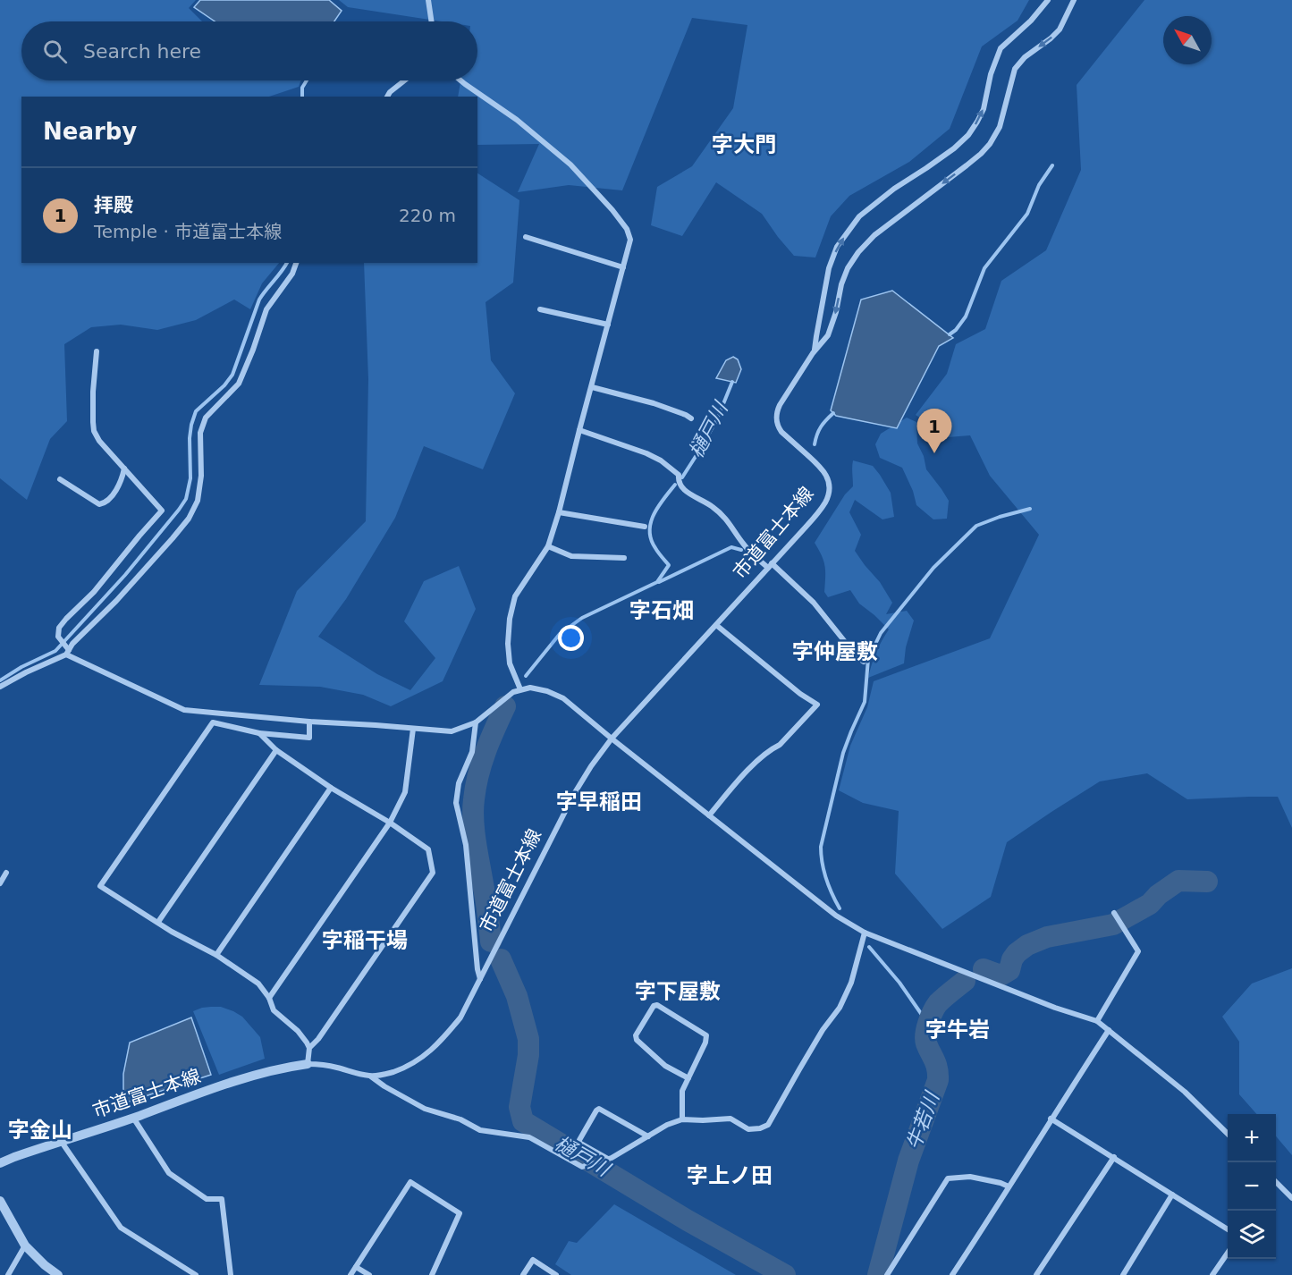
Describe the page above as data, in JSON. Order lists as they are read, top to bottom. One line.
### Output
{"streets":{"street":["市道富士本線"]},"districts":["字大門","字石畑","字仲屋敷","字早稲田","字稲干場","字下屋敷","字牛岩","字金山","字上ノ田"],"water":["樋戸川","牛若川"],"north":"top left","page":{"search":"Search here","heading":"Nearby","list":[{"mark":"1","name":"拝殿","note":"Temple · 市道富士本線","value":"220 m"}],"pins":"1","map_buttons":["+","−"]}}
